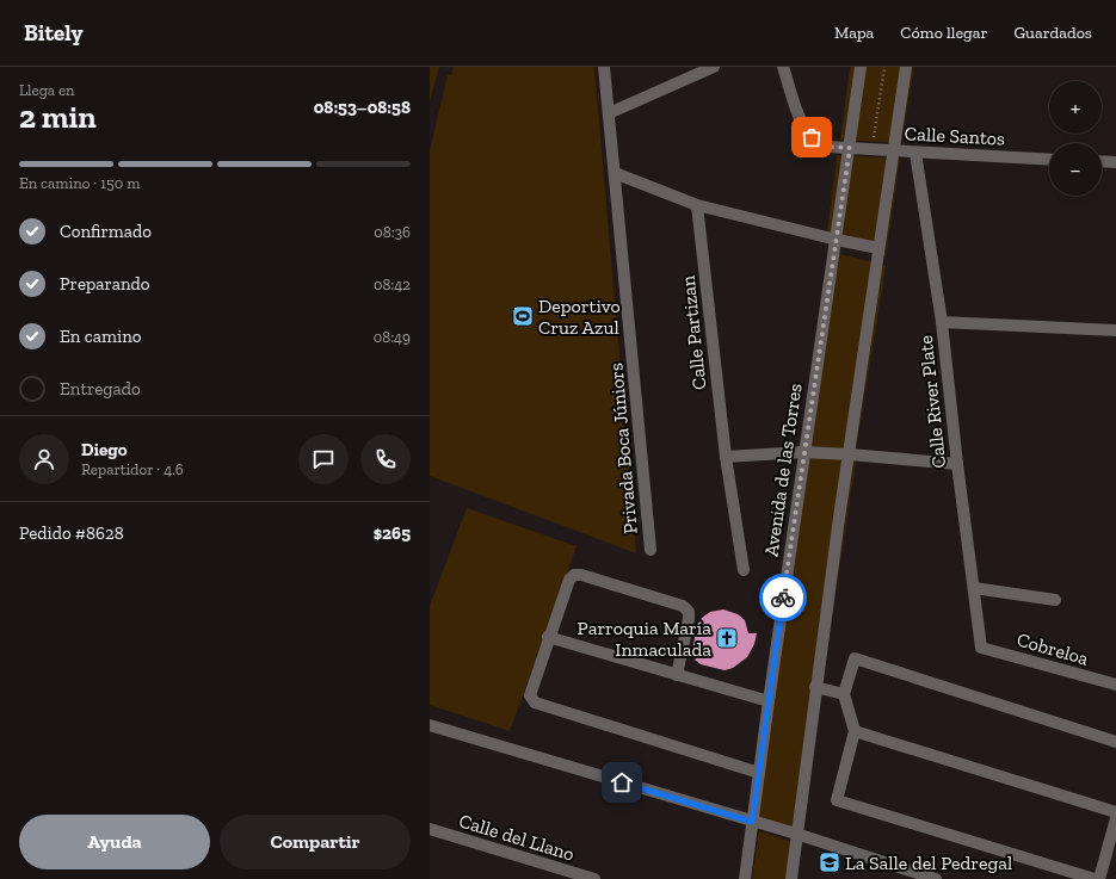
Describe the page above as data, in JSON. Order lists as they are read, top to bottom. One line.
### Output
{"streets":{"street":["Calle Santos","Calle Partizan","Calle River Plate","Privada Boca Júniors","Avenida de las Torres","Cobreloa","Calle del Llano"]},"crossings":[["Calle Santos","Calle River Plate"],["Calle Santos","Avenida de las Torres"],["Calle River Plate","Cobreloa"]],"places":{"sports":["Deportivo Cruz Azul"],"church":["Parroquia María Inmaculada"],"school or university":["La Salle del Pedregal"]},"page":{"header":"Bitely","nav":["Mapa","Cómo llegar","Guardados"],"heading":["2 min","Llega en","08:53–08:58"],"panel":["Diego","Repartidor · 4.6","Pedido #8628","$265"],"map_buttons":["+","−"],"bar":"En camino · 150 m","list":[["Confirmado","08:36"],["Preparando","08:42"],["En camino","08:49"],"Entregado"],"buttons":["Ayuda","Compartir"]}}
